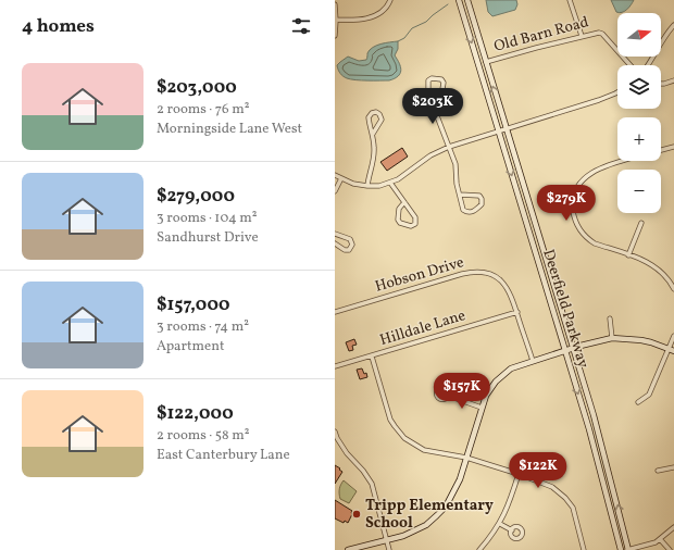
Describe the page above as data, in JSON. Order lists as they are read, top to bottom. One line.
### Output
{"streets":{"main road":["Deerfield Parkway"],"street":["Old Barn Road","Hobson Drive","Hilldale Lane"]},"crossings":[["Old Barn Road","Deerfield Parkway"],["Hobson Drive","Hilldale Lane"]],"places":["Tripp Elementary School"],"north":"right","page":{"heading":"4 homes","map_buttons":["+","−"],"list":[{"name":"$203,000","note":"2 rooms · 76 m² · Morningside Lane West"},{"name":"$279,000","note":"3 rooms · 104 m² · Sandhurst Drive"},{"name":"$157,000","note":"3 rooms · 74 m² · Apartment"},{"name":"$122,000","note":"2 rooms · 58 m² · East Canterbury Lane"}],"price":["$203K","$279K","$157K","$122K"]}}
